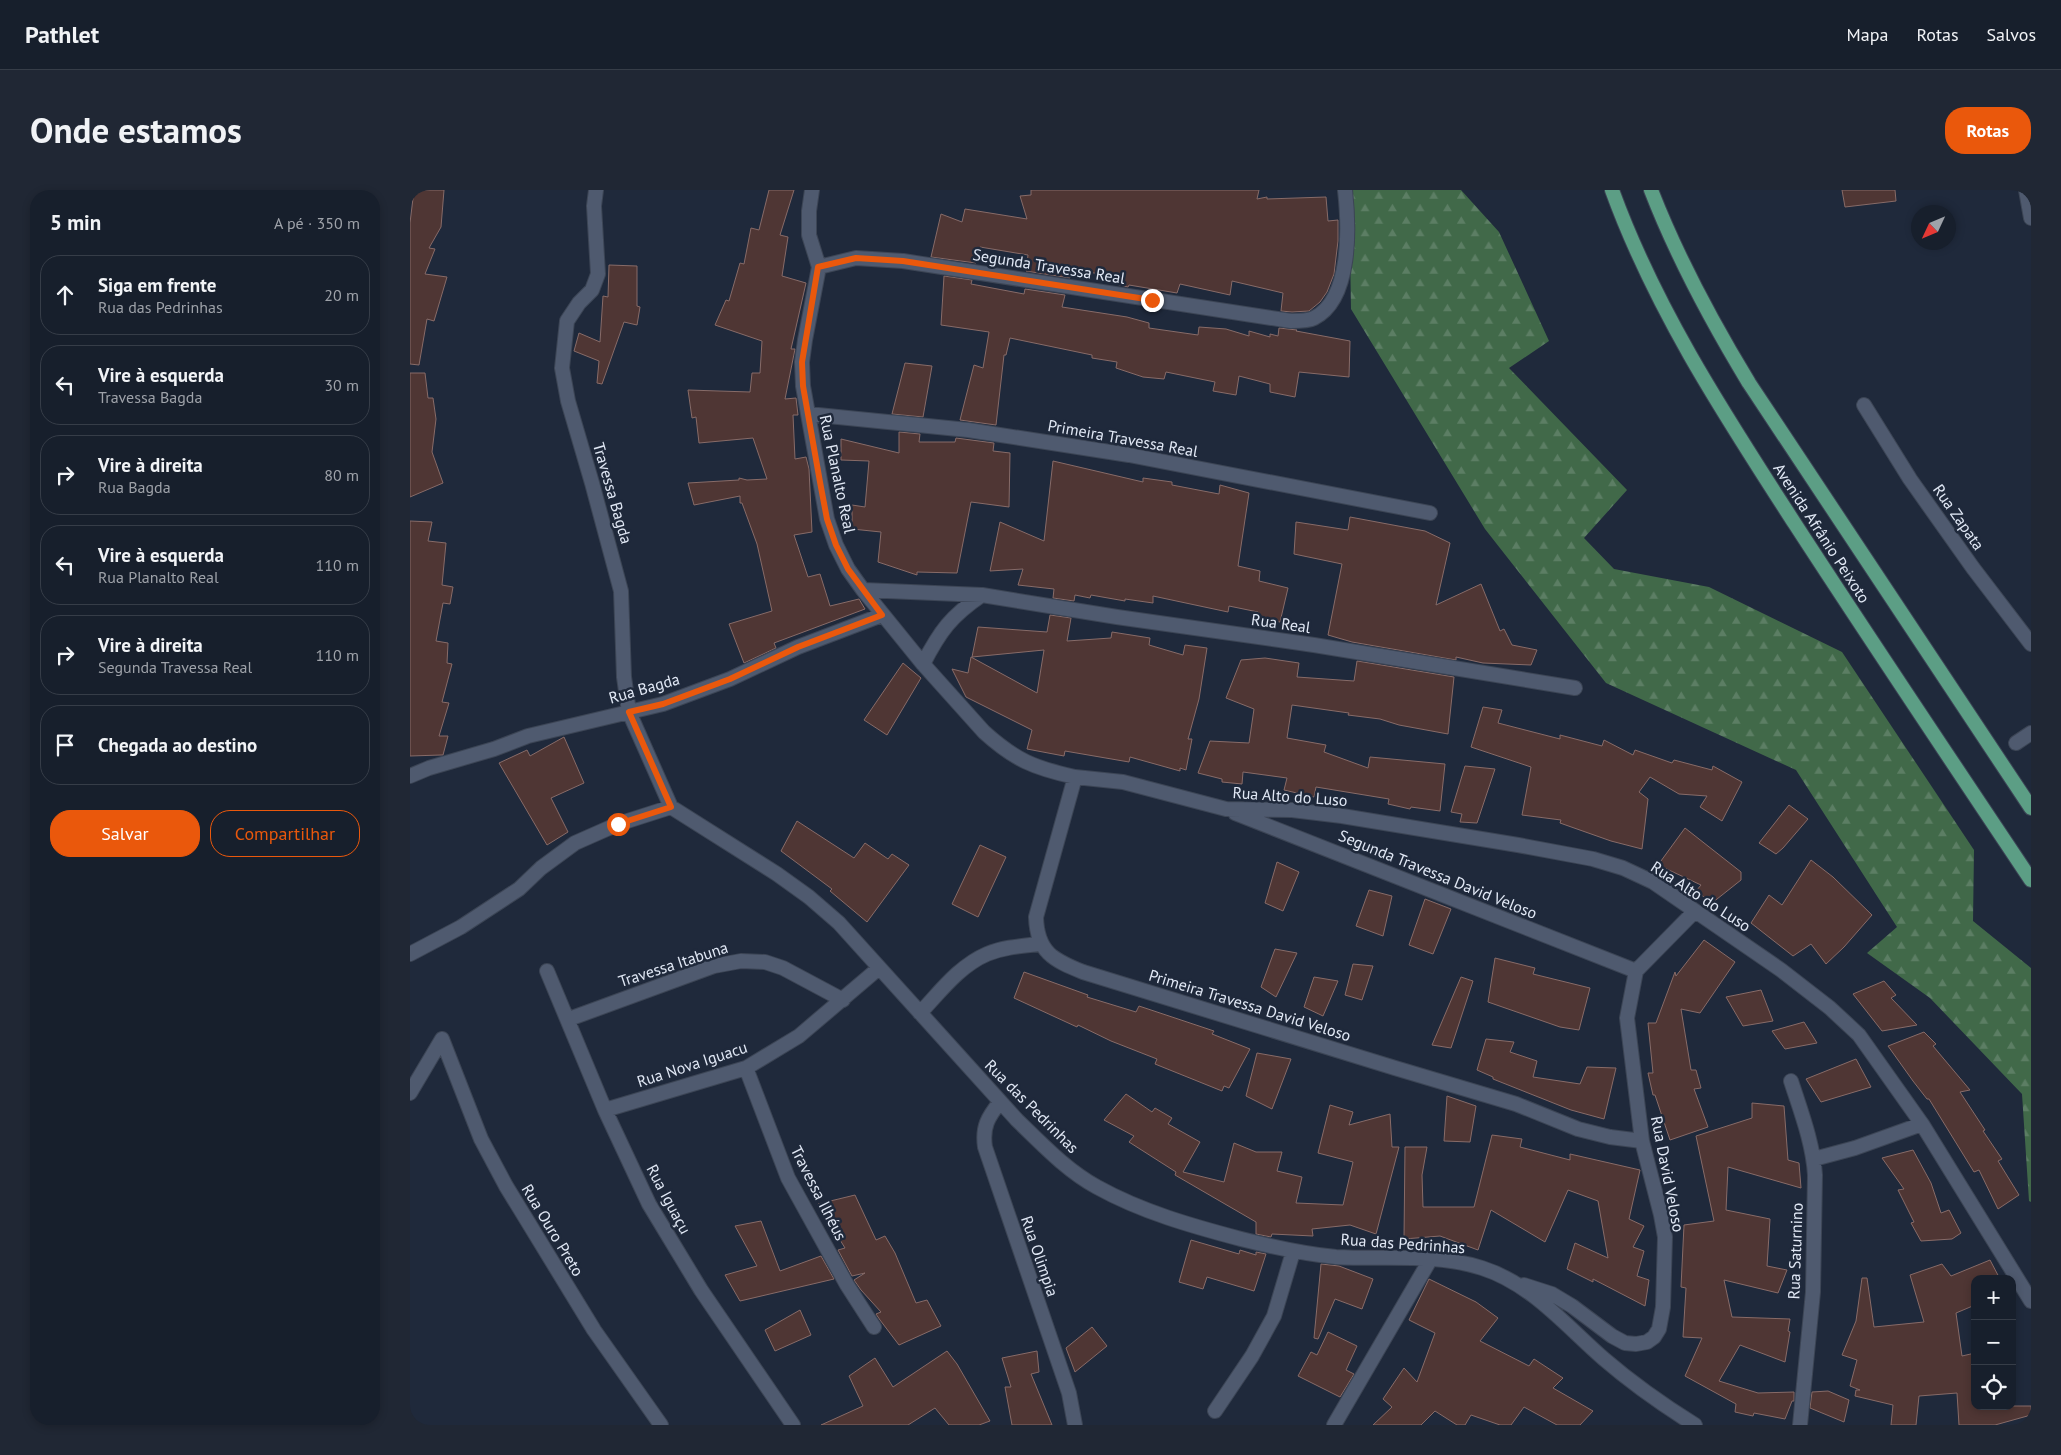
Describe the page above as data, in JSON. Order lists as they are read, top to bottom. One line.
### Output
{"streets":{"main road":["Avenida Afrânio Peixoto"],"street":["Segunda Travessa Real","Primeira Travessa Real","Rua Planalto Real","Travessa Bagda","Rua Zapata","Rua Real","Rua Bagda","Rua Alto do Luso","Segunda Travessa David Veloso","Travessa Itabuna","Primeira Travessa David Veloso","Rua Nova Iguacu","Rua das Pedrinhas","Rua David Veloso","Travessa Ilhéus","Rua Iguaçu","Rua Ouro Preto","Rua Saturnino","Rua Olimpia"]},"crossings":[["Segunda Travessa Real","Rua Planalto Real"],["Primeira Travessa Real","Rua Planalto Real"],["Rua Planalto Real","Rua Real"],["Rua Planalto Real","Rua Bagda"],["Rua Planalto Real","Rua Alto do Luso"],["Travessa Bagda","Rua Bagda"],["Travessa Bagda","Rua das Pedrinhas"],["Rua Alto do Luso","Segunda Travessa David Veloso"],["Segunda Travessa David Veloso","Rua David Veloso"],["Travessa Itabuna","Rua Nova Iguacu"],["Travessa Itabuna","Rua Iguaçu"],["Primeira Travessa David Veloso","Rua David Veloso"],["Rua Nova Iguacu","Rua das Pedrinhas"],["Rua Nova Iguacu","Travessa Ilhéus"],["Rua Nova Iguacu","Rua Iguaçu"],["Rua das Pedrinhas","Rua David Veloso"],["Rua das Pedrinhas","Rua Olimpia"]],"north":"bottom left","page":{"header":"Pathlet","nav":["Mapa","Rotas","Salvos"],"title":"Onde estamos","buttons":["Rotas",["Salvar","Compartilhar"]],"heading":["5 min","A pé · 350 m"],"list":[["Siga em frente","Rua das Pedrinhas","20 m"],["Vire à esquerda","Travessa Bagda","30 m"],["Vire à direita","Rua Bagda","80 m"],["Vire à esquerda","Rua Planalto Real","110 m"],["Vire à direita","Segunda Travessa Real","110 m"],"Chegada ao destino"],"map_buttons":["+","−"]}}
